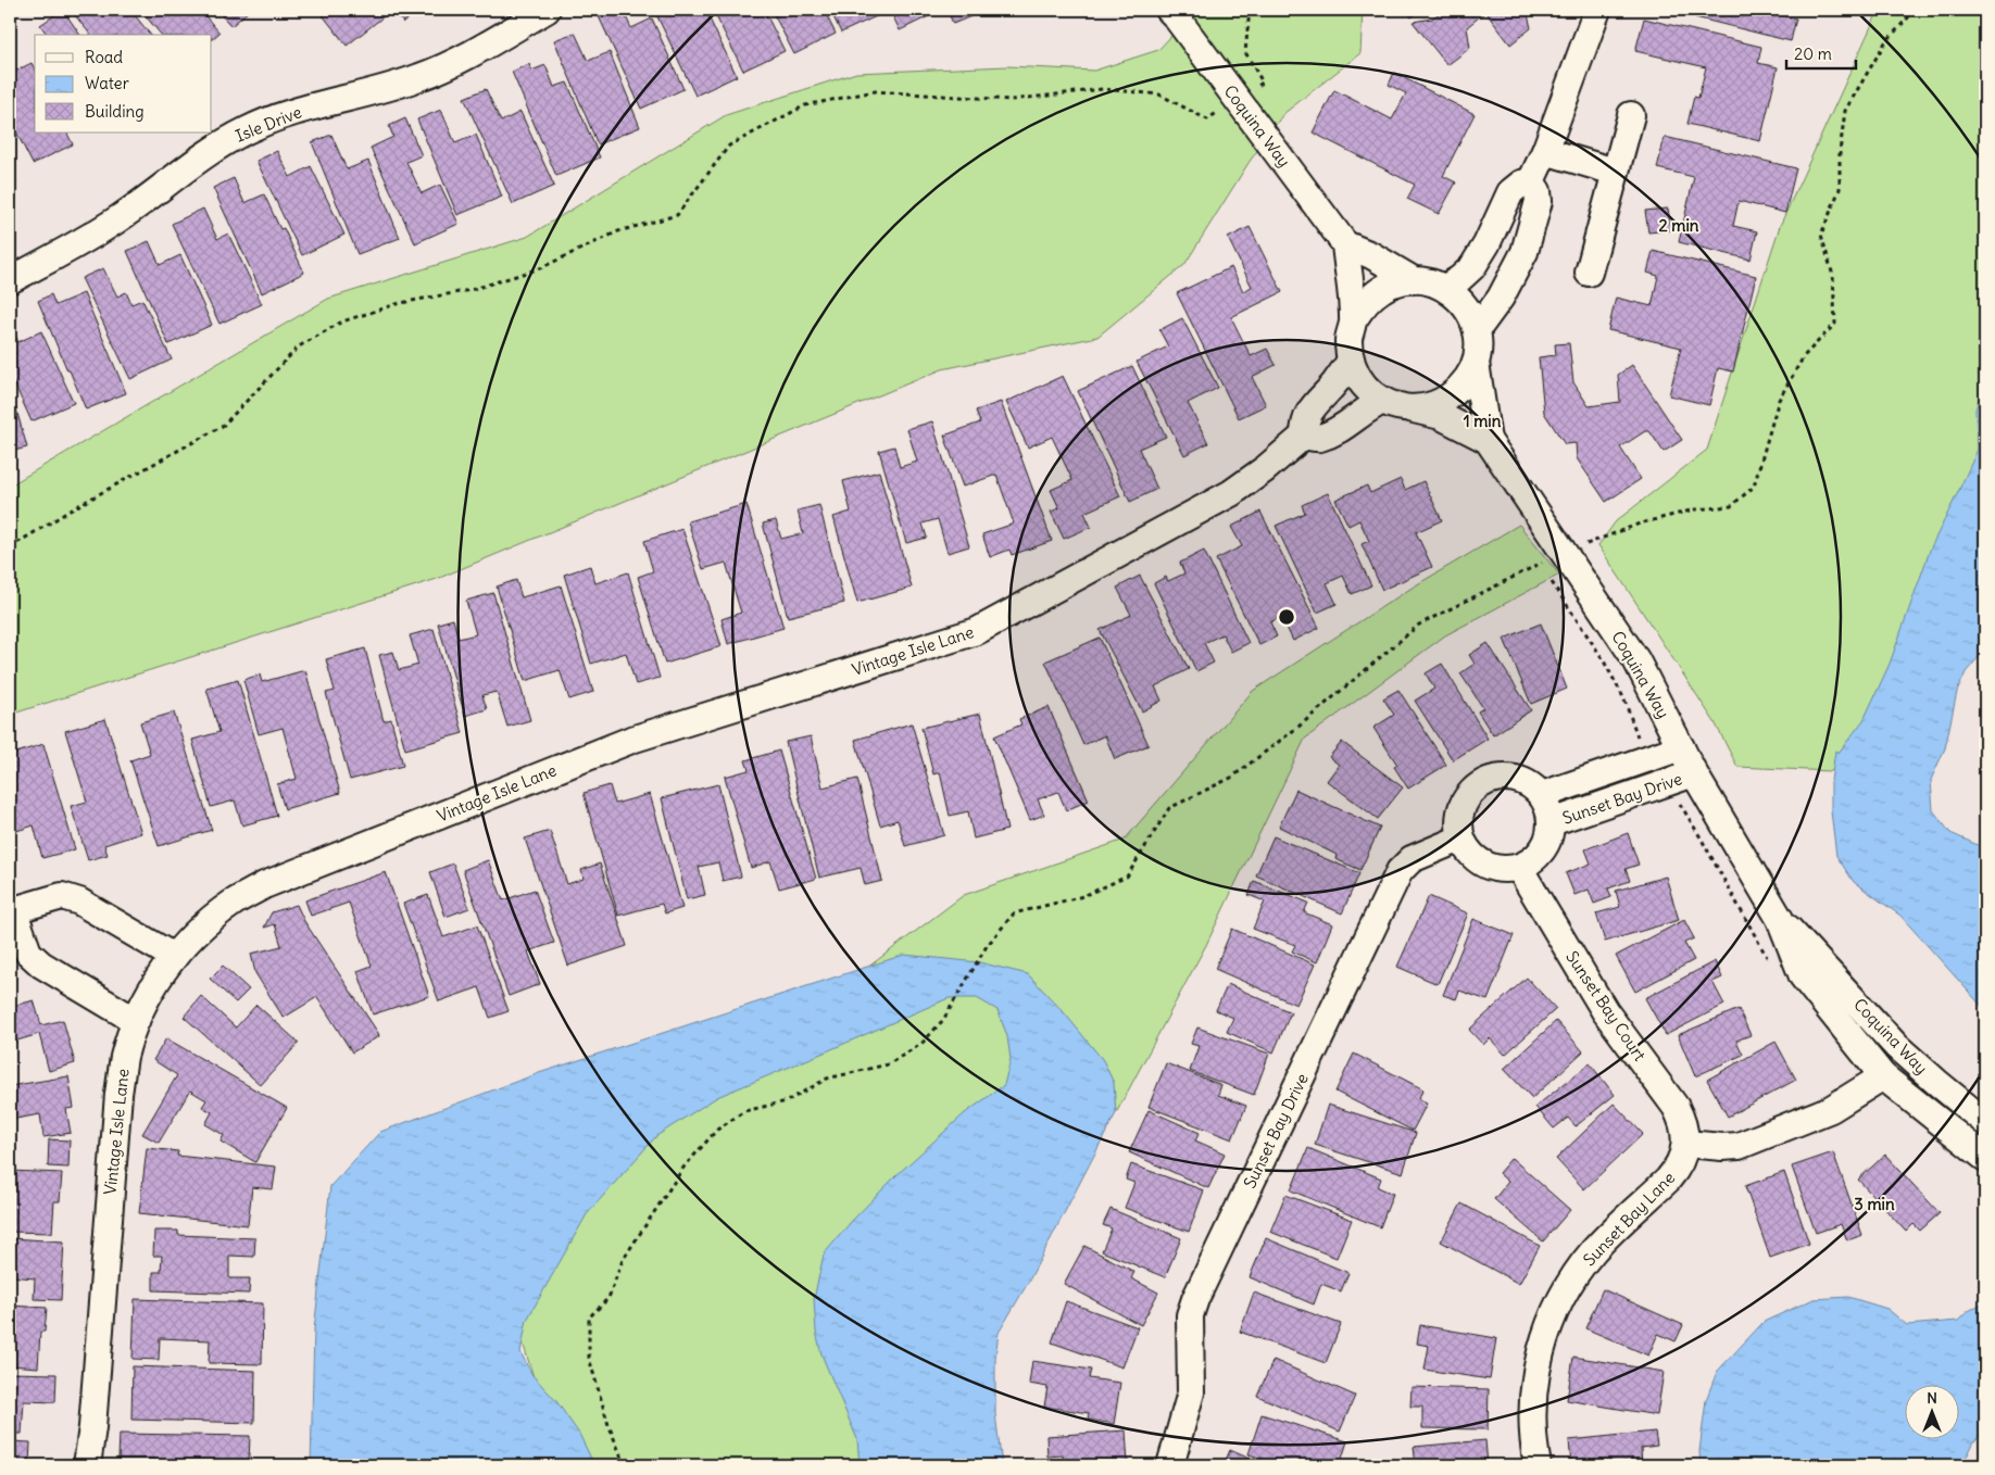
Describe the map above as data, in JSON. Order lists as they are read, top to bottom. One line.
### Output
{"streets":{"street":["Isle Drive","Coquina Way","Vintage Isle Lane","Sunset Bay Drive","Sunset Bay Court","Sunset Bay Lane"]},"crossings":[["Coquina Way","Sunset Bay Drive"],["Sunset Bay Drive","Sunset Bay Court"],["Sunset Bay Court","Sunset Bay Lane"]],"legend":["Road","Water","Building"],"scale_bar":"20 m","north":"top","rings":["2 min","1 min","3 min"]}
